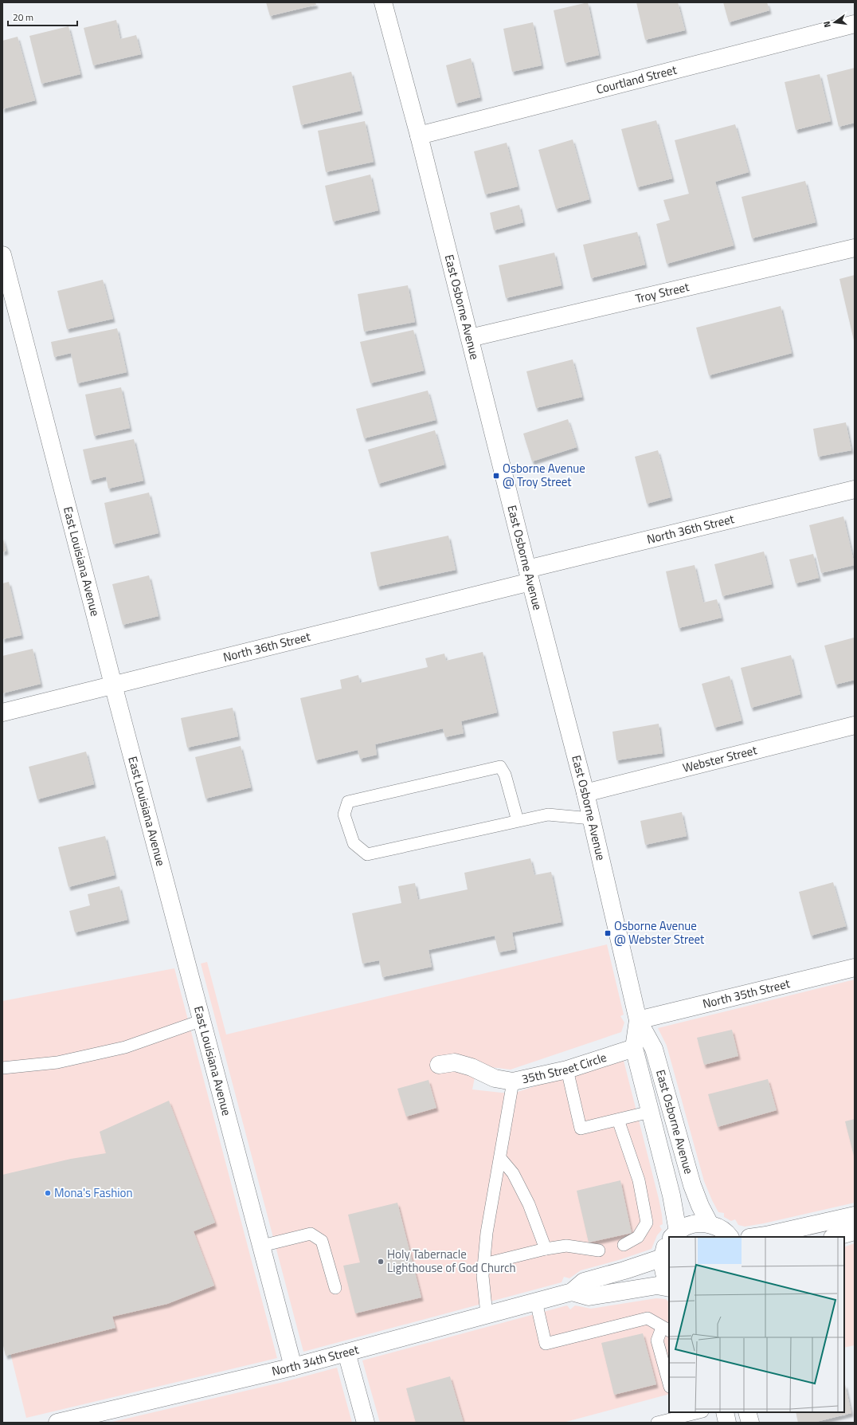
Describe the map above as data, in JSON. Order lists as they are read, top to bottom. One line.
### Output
{"streets":{"street":["Courtland Street","Troy Street","East Osborne Avenue","North 36th Street","East Louisiana Avenue","Webster Street","North 35th Street","35th Street Circle","North 34th Street"]},"crossings":[["Courtland Street","East Osborne Avenue"],["Troy Street","East Osborne Avenue"],["East Osborne Avenue","North 36th Street"],["East Osborne Avenue","Webster Street"],["East Osborne Avenue","North 35th Street"],["East Osborne Avenue","35th Street Circle"],["North 36th Street","East Louisiana Avenue"],["East Louisiana Avenue","North 34th Street"]],"places":{"transit":["Osborne Avenue @ Troy Street","Osborne Avenue @ Webster Street"],"other":["Mona's Fashion","Holy Tabernacle Lighthouse of God Church"]},"scale_bar":"20 m","north":"left"}
